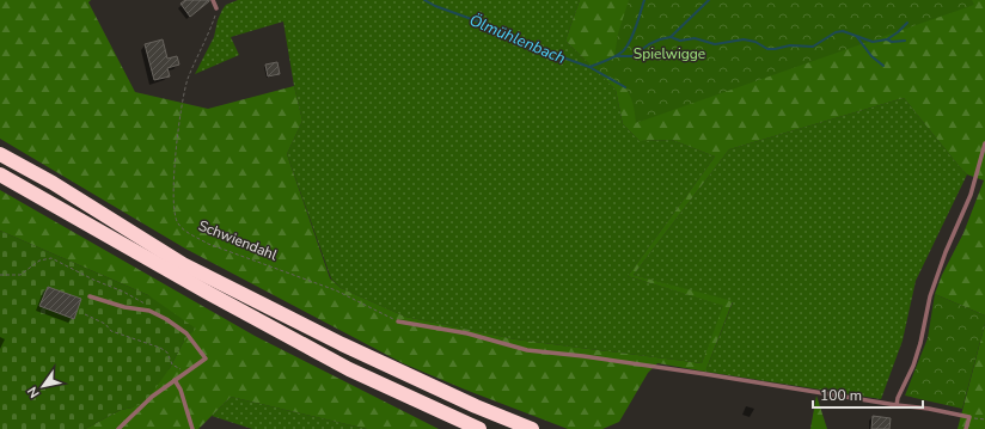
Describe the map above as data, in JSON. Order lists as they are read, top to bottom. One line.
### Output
{"streets":{"path":["Schwiendahl"]},"water":["Ölmühlenbach"],"parks":["Spielwigge"],"scale_bar":"100 m","north":"bottom left"}
